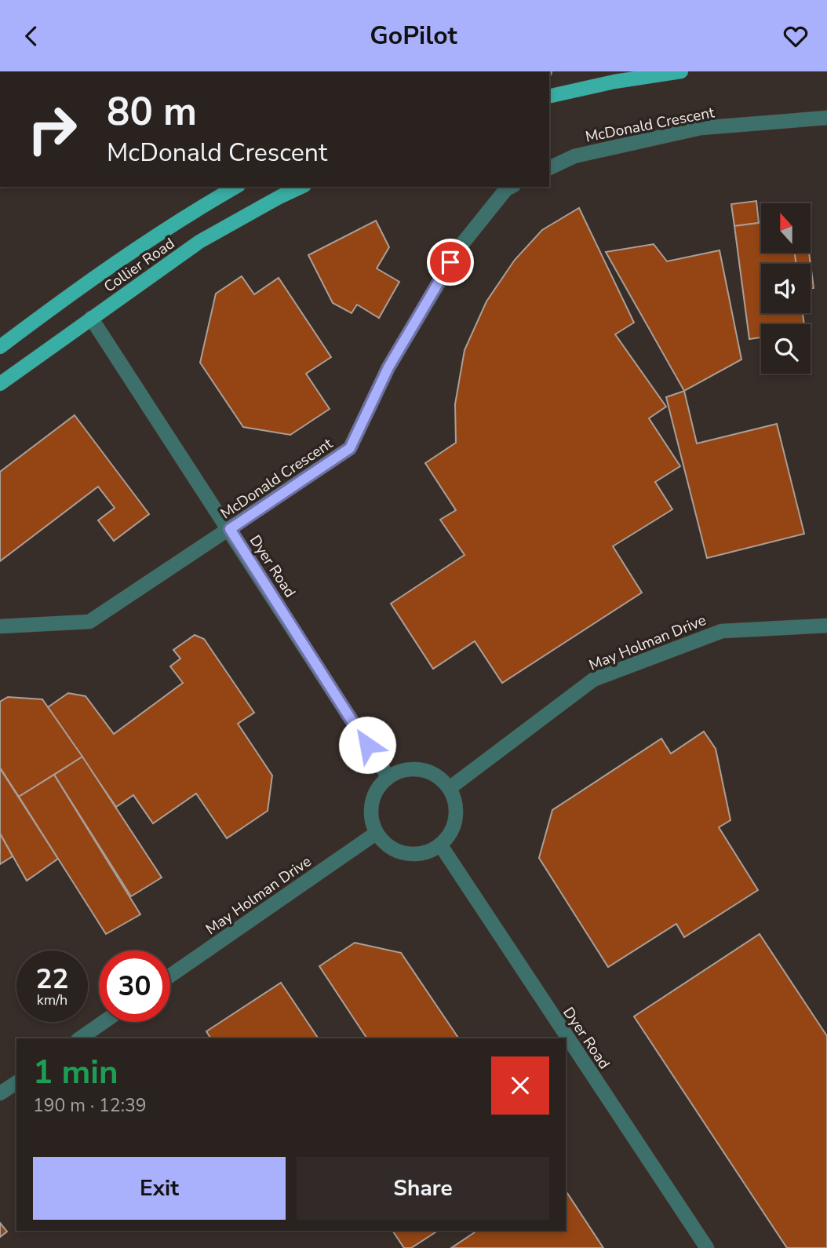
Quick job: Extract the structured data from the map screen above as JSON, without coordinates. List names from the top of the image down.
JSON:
{
  "streets": {
    "main road": ["Collier Road"],
    "street": ["McDonald Crescent", "Dyer Road", "May Holman Drive"]
  },
  "crossings": [
    ["McDonald Crescent", "Dyer Road"],
    ["Collier Road", "Dyer Road"],
    ["Dyer Road", "May Holman Drive"]
  ],
  "north": "top",
  "page": {
    "header": "GoPilot",
    "turn": ["80 m", "McDonald Crescent"],
    "speed": "22 km/h",
    "limit": "30",
    "heading": ["1 min", "190 m · 12:39"],
    "buttons": ["Exit", "Share"]
  }
}
